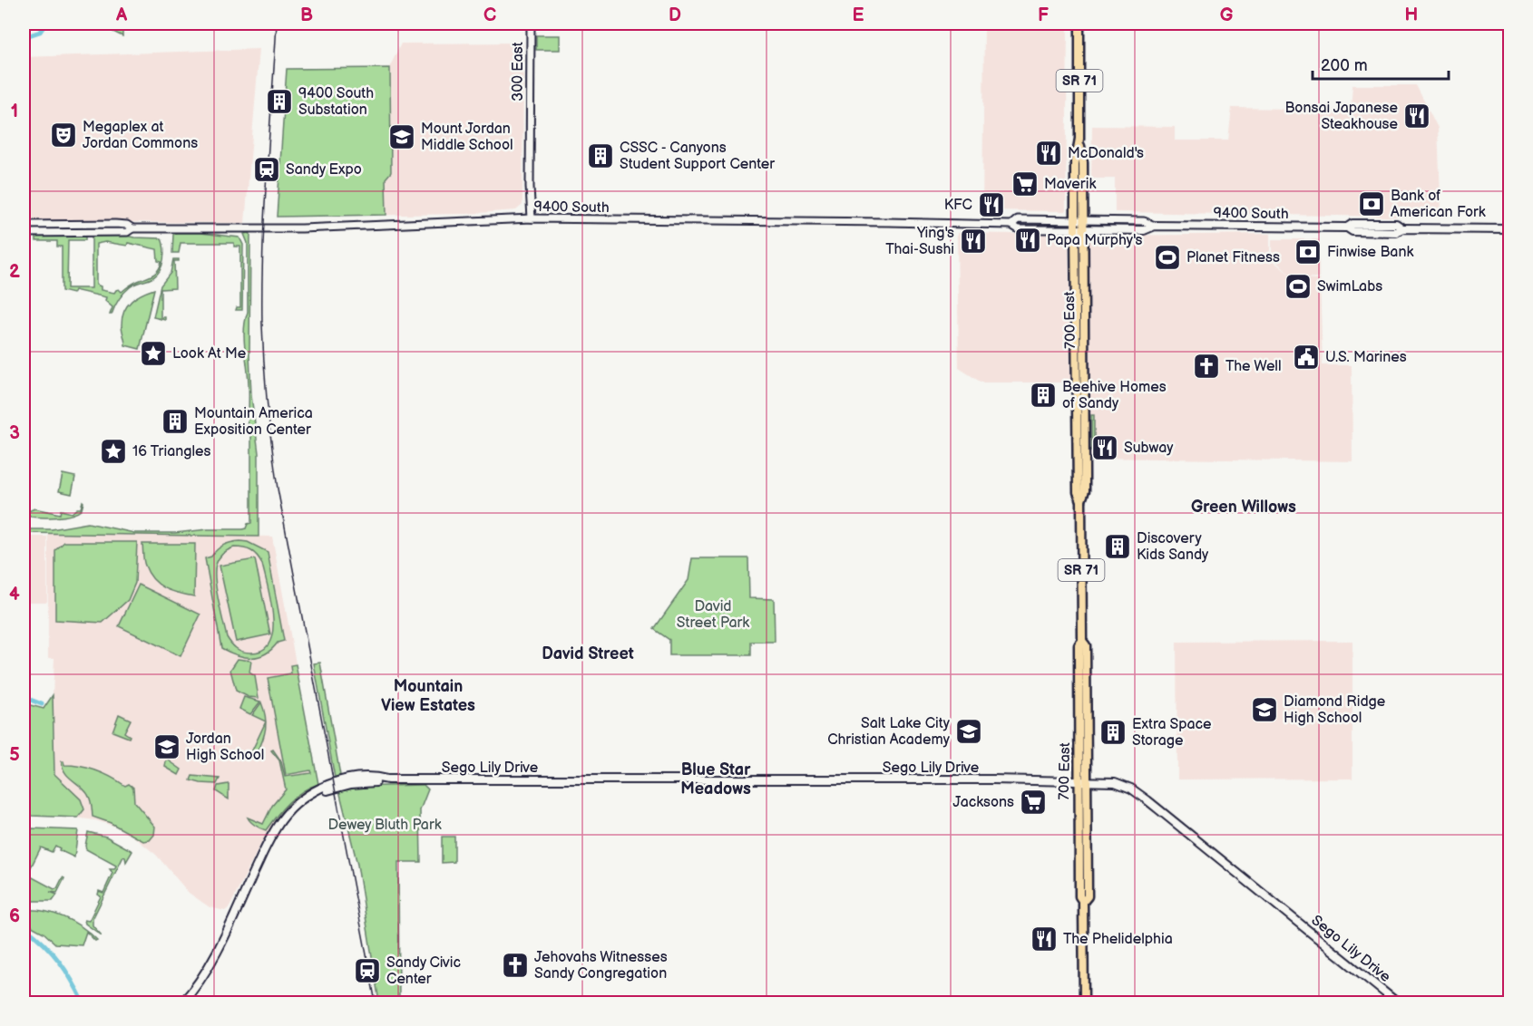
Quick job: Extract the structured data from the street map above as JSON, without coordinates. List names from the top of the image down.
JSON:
{
  "streets": {
    "main road": [
      "SR 71",
      "9400 South",
      "700 East",
      "Sego Lily Drive"
    ],
    "street": ["300 East"]
  },
  "crossings": [
    ["300 East", "9400 South"],
    ["9400 South", "700 East"],
    ["700 East", "Sego Lily Drive"]
  ],
  "districts": [
    "Green Willows",
    "David Street",
    "Mountain View Estates",
    "Blue Star Meadows"
  ],
  "parks": ["David Street Park", "Dewey Bluth Park"],
  "places": {
    "building": [
      "9400 South Substation",
      "CSSC - Canyons Student Support Center",
      "Beehive Homes of Sandy",
      "Mountain America Exposition Center",
      "Discovery Kids Sandy",
      "Extra Space Storage"
    ],
    "restaurant": [
      "Bonsai Japanese Steakhouse",
      "McDonald's",
      "KFC",
      "Papa Murphy's",
      "Ying's Thai-Sushi",
      "Subway",
      "The Phelidelphia"
    ],
    "theatre": ["Megaplex at Jordan Commons"],
    "school or university": [
      "Mount Jordan Middle School",
      "Diamond Ridge High School",
      "Salt Lake City Christian Academy",
      "Jordan High School"
    ],
    "station": ["Sandy Expo", "Sandy Civic Center"],
    "supermarket": ["Maverik", "Jacksons"],
    "bank": ["Bank of American Fork", "Finwise Bank"],
    "sports": ["Planet Fitness", "SwimLabs"],
    "place": ["Look At Me", "16 Triangles"],
    "public building": ["U.S. Marines"],
    "church": ["The Well", "Jehovahs Witnesses Sandy Congregation"]
  },
  "scale_bar": "200 m",
  "grid": {
    "columns": [
      "A",
      "B",
      "C",
      "D",
      "E",
      "F",
      "G",
      "H"
    ],
    "rows": [
      "1",
      "2",
      "3",
      "4",
      "5",
      "6"
    ]
  }
}
